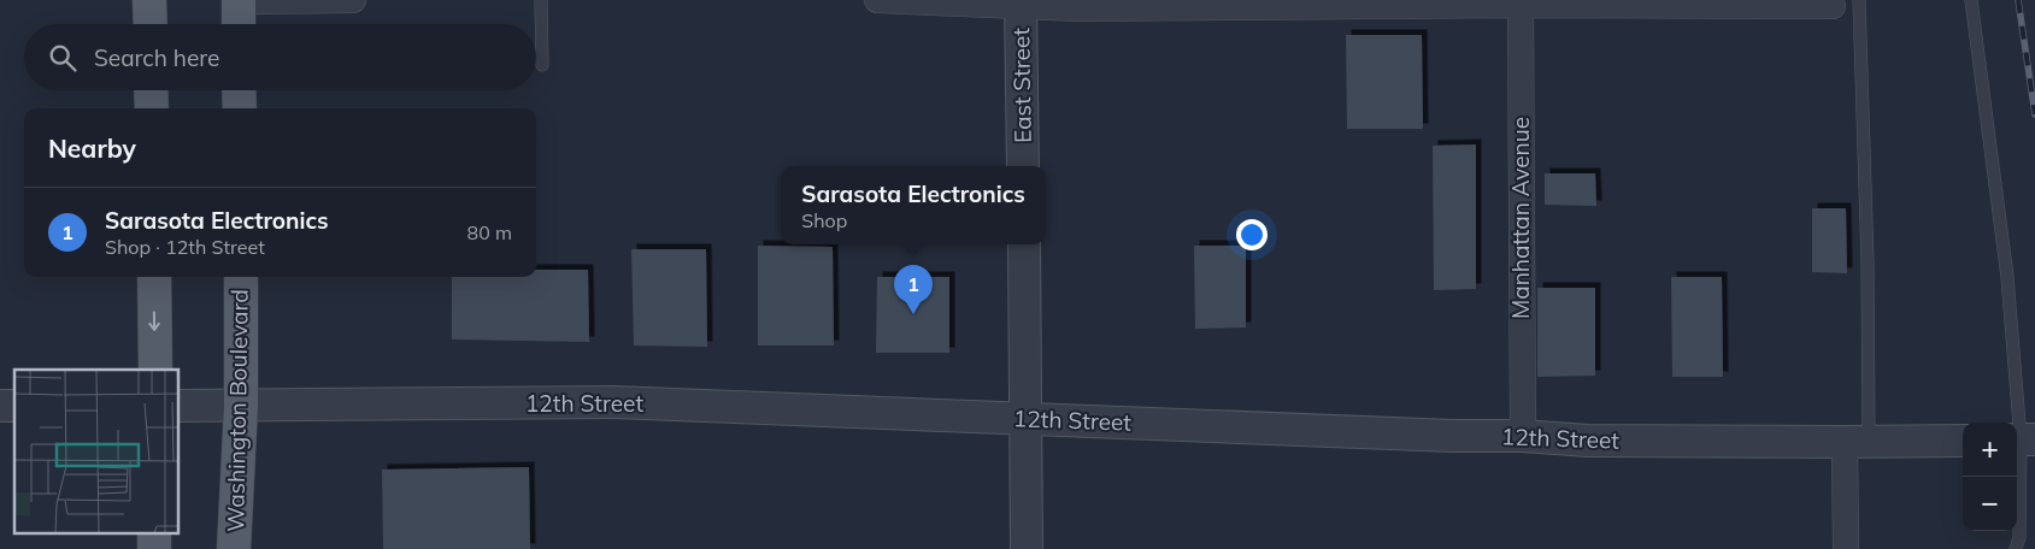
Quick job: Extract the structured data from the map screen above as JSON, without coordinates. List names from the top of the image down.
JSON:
{
  "streets": {
    "main road": ["Washington Boulevard"],
    "street": ["East Street", "Manhattan Avenue", "12th Street"]
  },
  "crossings": [
    ["Manhattan Avenue", "12th Street"],
    ["12th Street", "Washington Boulevard"]
  ],
  "page": {
    "search": "Search here",
    "heading": "Nearby",
    "popup": ["Sarasota Electronics", "Shop"],
    "list": [
      {
        "mark": "1",
        "name": "Sarasota Electronics",
        "note": "Shop · 12th Street",
        "value": "80 m"
      }
    ],
    "pins": "1",
    "map_buttons": ["+", "−"]
  }
}
